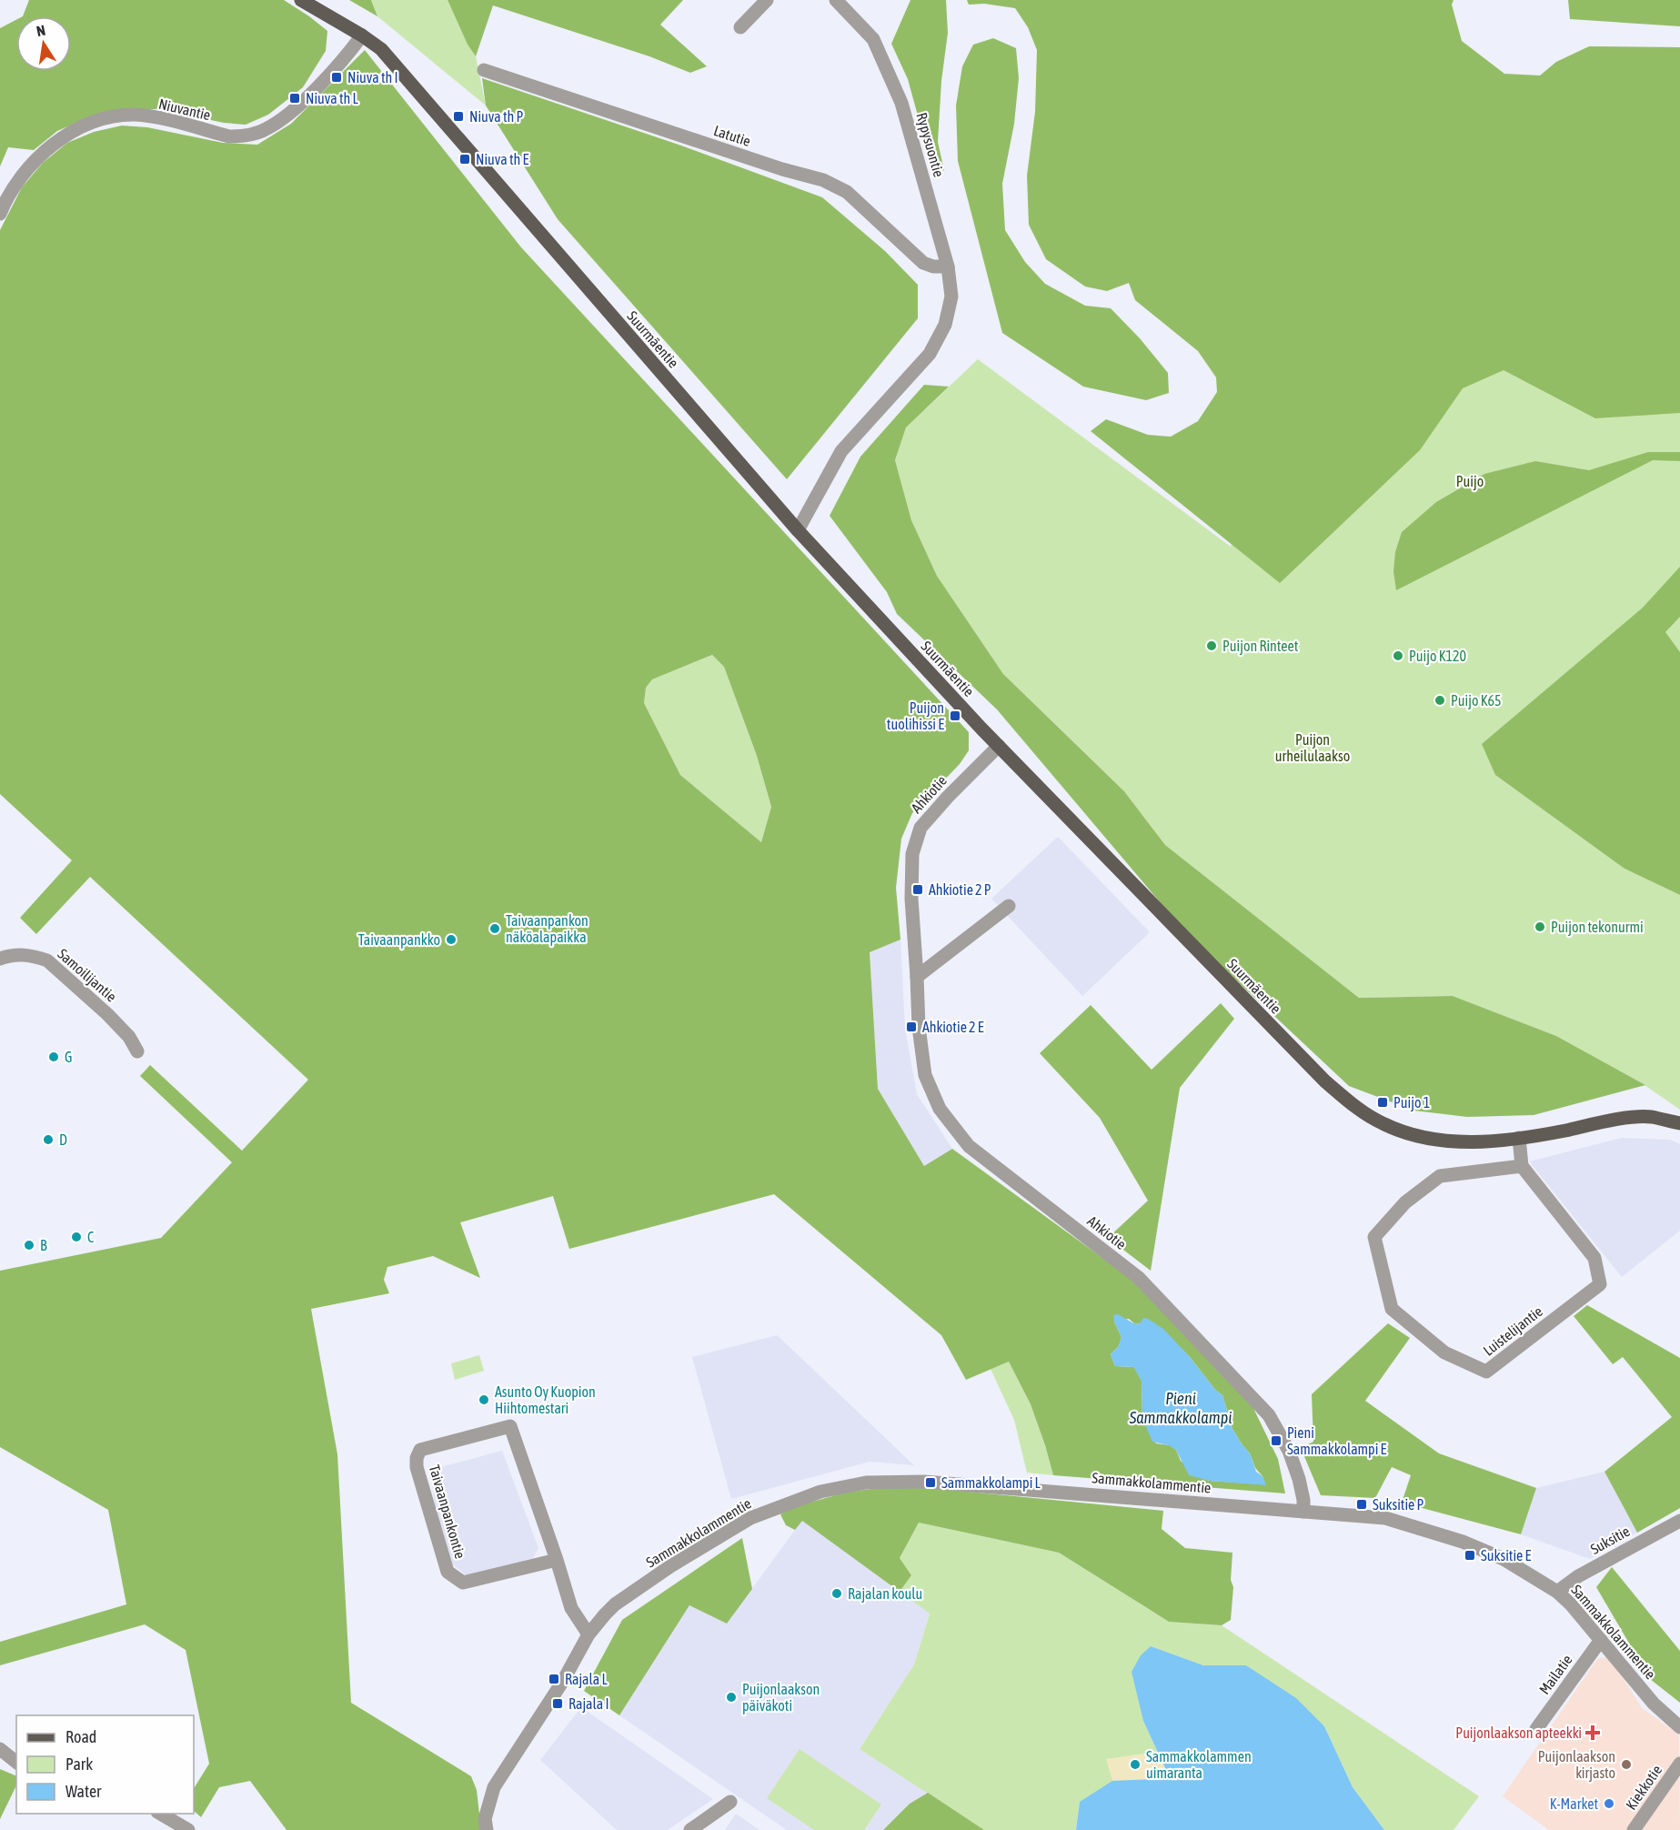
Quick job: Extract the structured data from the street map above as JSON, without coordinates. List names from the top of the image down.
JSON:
{
  "streets": {
    "main road": ["Suurmäentie"],
    "street": [
      "Niuvantie",
      "Latutie",
      "Rypysuontie",
      "Ahkiotie",
      "Samoilijantie",
      "Luistelijantie",
      "Sammakkolammentie",
      "Taivaanpankontie",
      "Suksitie",
      "Mailatie",
      "Kiekkotie"
    ]
  },
  "crossings": [
    ["Niuvantie", "Suurmäentie"],
    ["Latutie", "Rypysuontie"],
    ["Rypysuontie", "Suurmäentie"],
    ["Suurmäentie", "Ahkiotie"],
    ["Ahkiotie", "Sammakkolammentie"],
    ["Sammakkolammentie", "Taivaanpankontie"],
    ["Sammakkolammentie", "Suksitie"],
    ["Sammakkolammentie", "Mailatie"]
  ],
  "water": ["Pieni Sammakkolampi"],
  "parks": ["Puijo", "Puijon urheilulaakso"],
  "places": {
    "transit": [
      "Niuva th I",
      "Niuva th L",
      "Niuva th P",
      "Niuva th E",
      "Puijon tuolihissi E",
      "Ahkiotie 2 P",
      "Ahkiotie 2 E",
      "Puijo 1",
      "Pieni Sammakkolampi E",
      "Sammakkolampi L",
      "Suksitie P",
      "Suksitie E",
      "Rajala L",
      "Rajala I"
    ],
    "other": [
      "Puijon Rinteet",
      "Puijo K120",
      "Puijo K65",
      "Puijon tekonurmi",
      "Taivaanpankon näköalapaikka",
      "Taivaanpankko",
      "G",
      "D",
      "C",
      "B",
      "Asunto Oy Kuopion Hiihtomestari",
      "Rajalan koulu",
      "Puijonlaakson päiväkoti",
      "Sammakkolammen uimaranta",
      "Puijonlaakson kirjasto",
      "K-Market"
    ],
    "health": ["Puijonlaakson apteekki"]
  },
  "legend": ["Road", "Park", "Water"],
  "north": "top"
}
